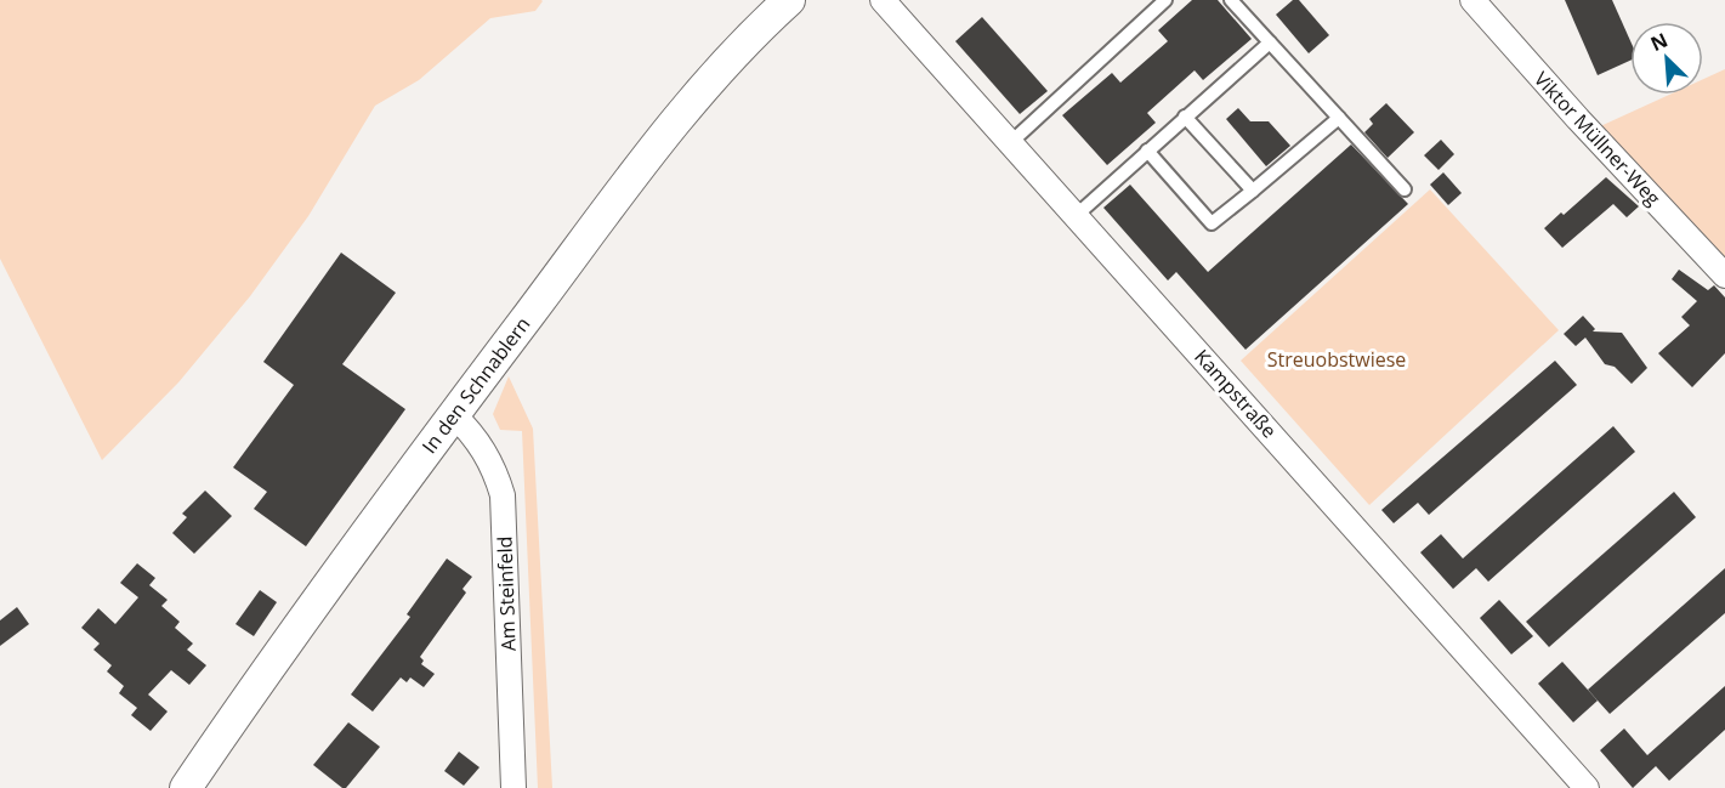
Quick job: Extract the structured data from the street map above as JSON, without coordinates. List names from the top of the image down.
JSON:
{
  "streets": {
    "street": [
      "Viktor Müllner-Weg",
      "In den Schnablern",
      "Kampstraße",
      "Am Steinfeld"
    ]
  },
  "crossings": [
    ["In den Schnablern", "Am Steinfeld"]
  ],
  "parks": ["Streuobstwiese"],
  "north": "top left"
}
